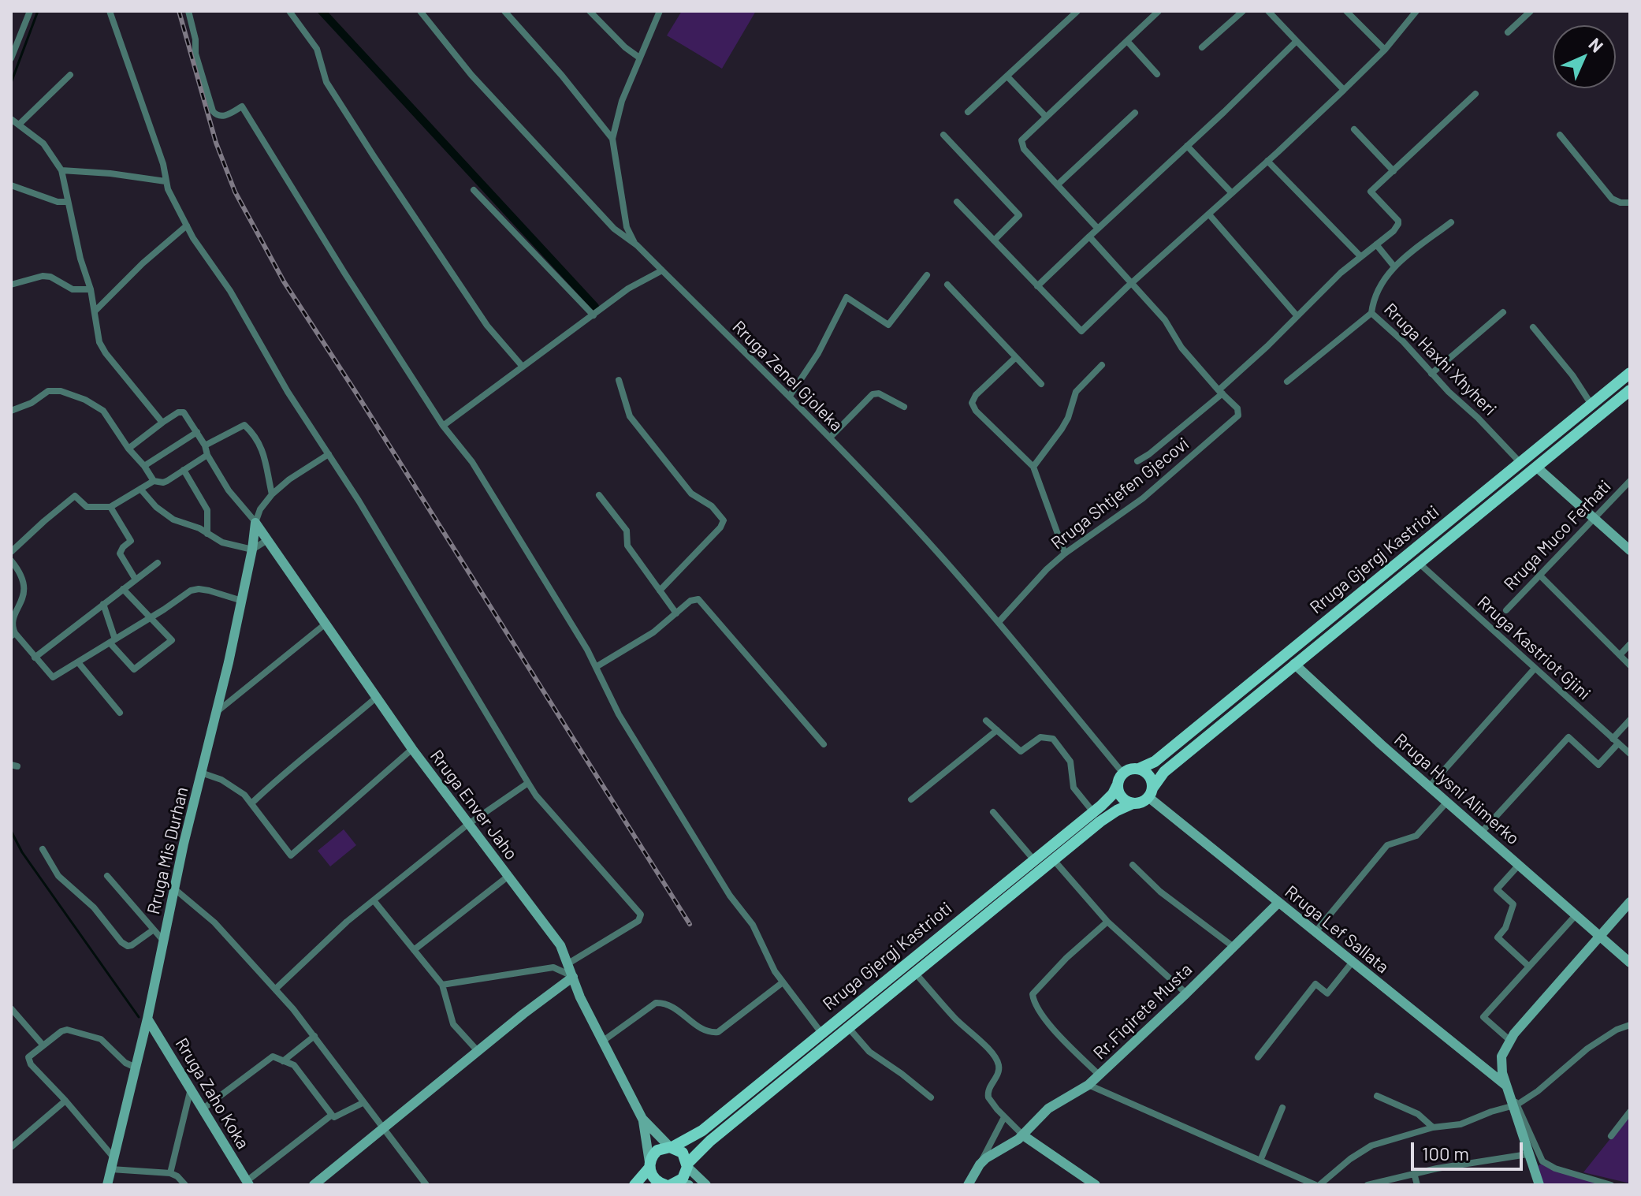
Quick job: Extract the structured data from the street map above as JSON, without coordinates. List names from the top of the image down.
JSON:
{
  "streets": {
    "main road": ["Rruga Gjergj Kastrioti"],
    "street": [
      "Rruga Haxhi Xhyheri",
      "Rruga Zenel Gjoleka",
      "Rruga Shtjefen Gjecovi",
      "Rruga Muco Ferhati",
      "Rruga Kastriot Gjini",
      "Rruga Hysni Alimerko",
      "Rruga Enver Jaho",
      "Rruga Mis Durhan",
      "Rruga Lef Sallata",
      "Rr.Fiqirete Musta",
      "Rruga Zaho Koka"
    ]
  },
  "crossings": [
    ["Rruga Haxhi Xhyheri", "Rruga Gjergj Kastrioti"],
    ["Rruga Zenel Gjoleka", "Rruga Shtjefen Gjecovi"],
    ["Rruga Zenel Gjoleka", "Rruga Gjergj Kastrioti"],
    ["Rruga Zenel Gjoleka", "Rruga Lef Sallata"],
    ["Rruga Gjergj Kastrioti", "Rruga Kastriot Gjini"],
    ["Rruga Gjergj Kastrioti", "Rruga Hysni Alimerko"],
    ["Rruga Gjergj Kastrioti", "Rruga Lef Sallata"],
    ["Rruga Enver Jaho", "Rruga Mis Durhan"],
    ["Rruga Mis Durhan", "Rruga Zaho Koka"],
    ["Rruga Lef Sallata", "Rr.Fiqirete Musta"]
  ],
  "scale_bar": "100 m",
  "north": "top right"
}
